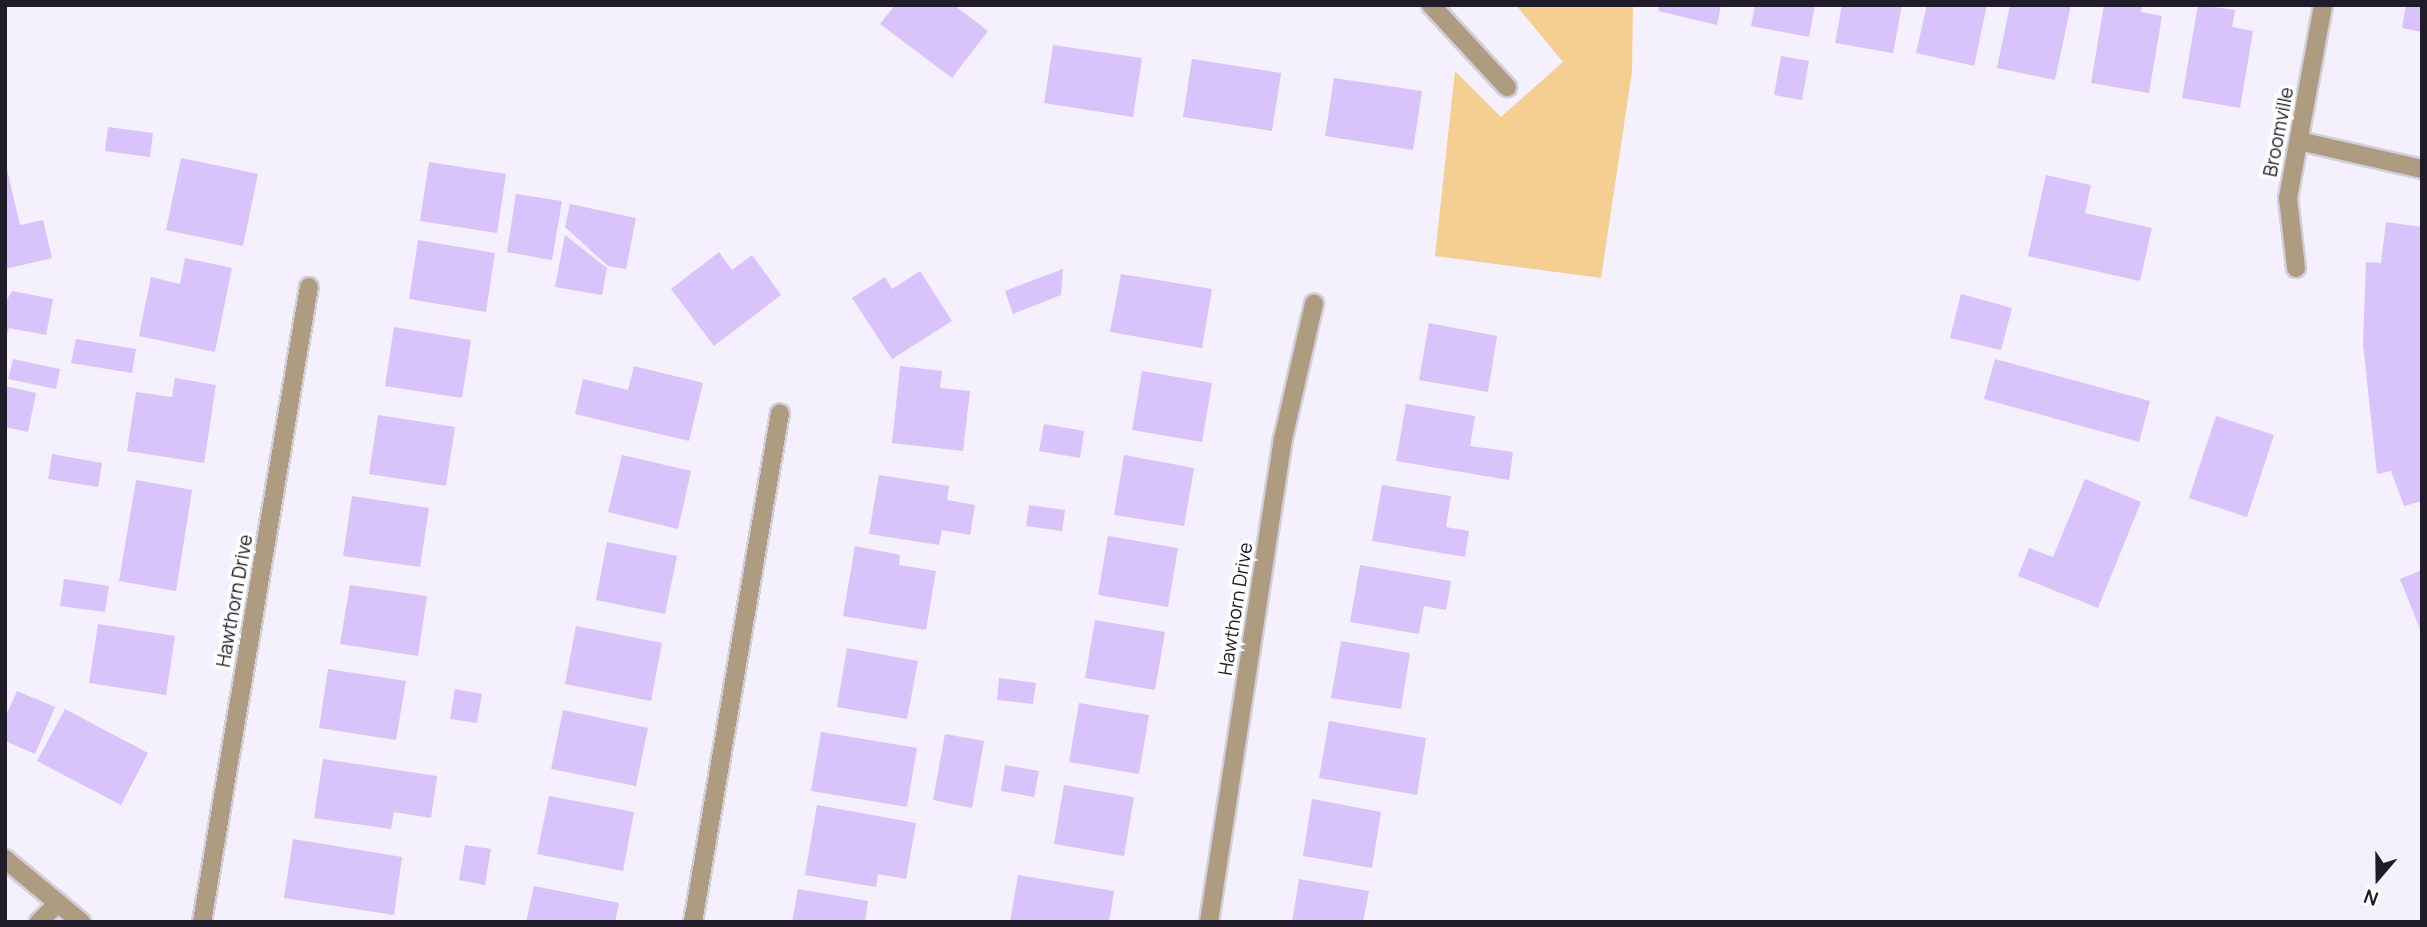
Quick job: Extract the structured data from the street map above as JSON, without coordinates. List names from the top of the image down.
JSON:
{
  "streets": {
    "street": ["Broomville", "Hawthorn Drive"]
  },
  "north": "bottom"
}
